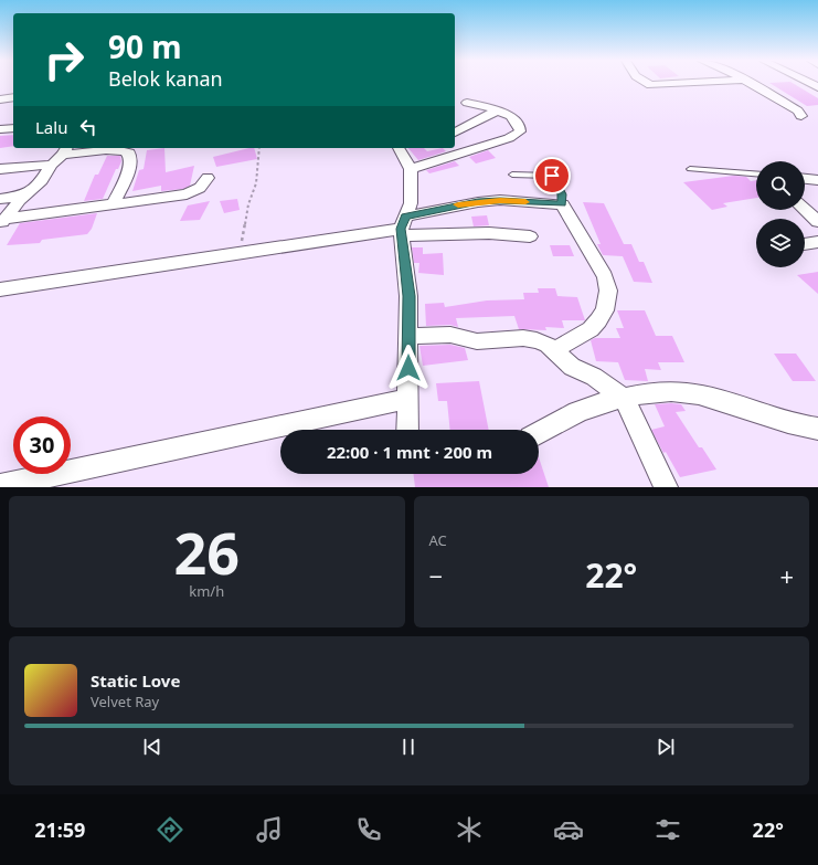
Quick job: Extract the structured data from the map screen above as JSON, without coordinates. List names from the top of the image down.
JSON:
{
  "page": {
    "turn": ["90 m", "Belok kanan"],
    "then": "Lalu",
    "limit": "30",
    "trip": "22:00 · 1 mnt · 200 m",
    "tile": [
      ["26", "km/h"],
      "AC"
    ],
    "heat": ["−", "22°", "+"],
    "song": ["Static Love", "Velvet Ray"],
    "tabs": ["21:59", "22°"]
  }
}
